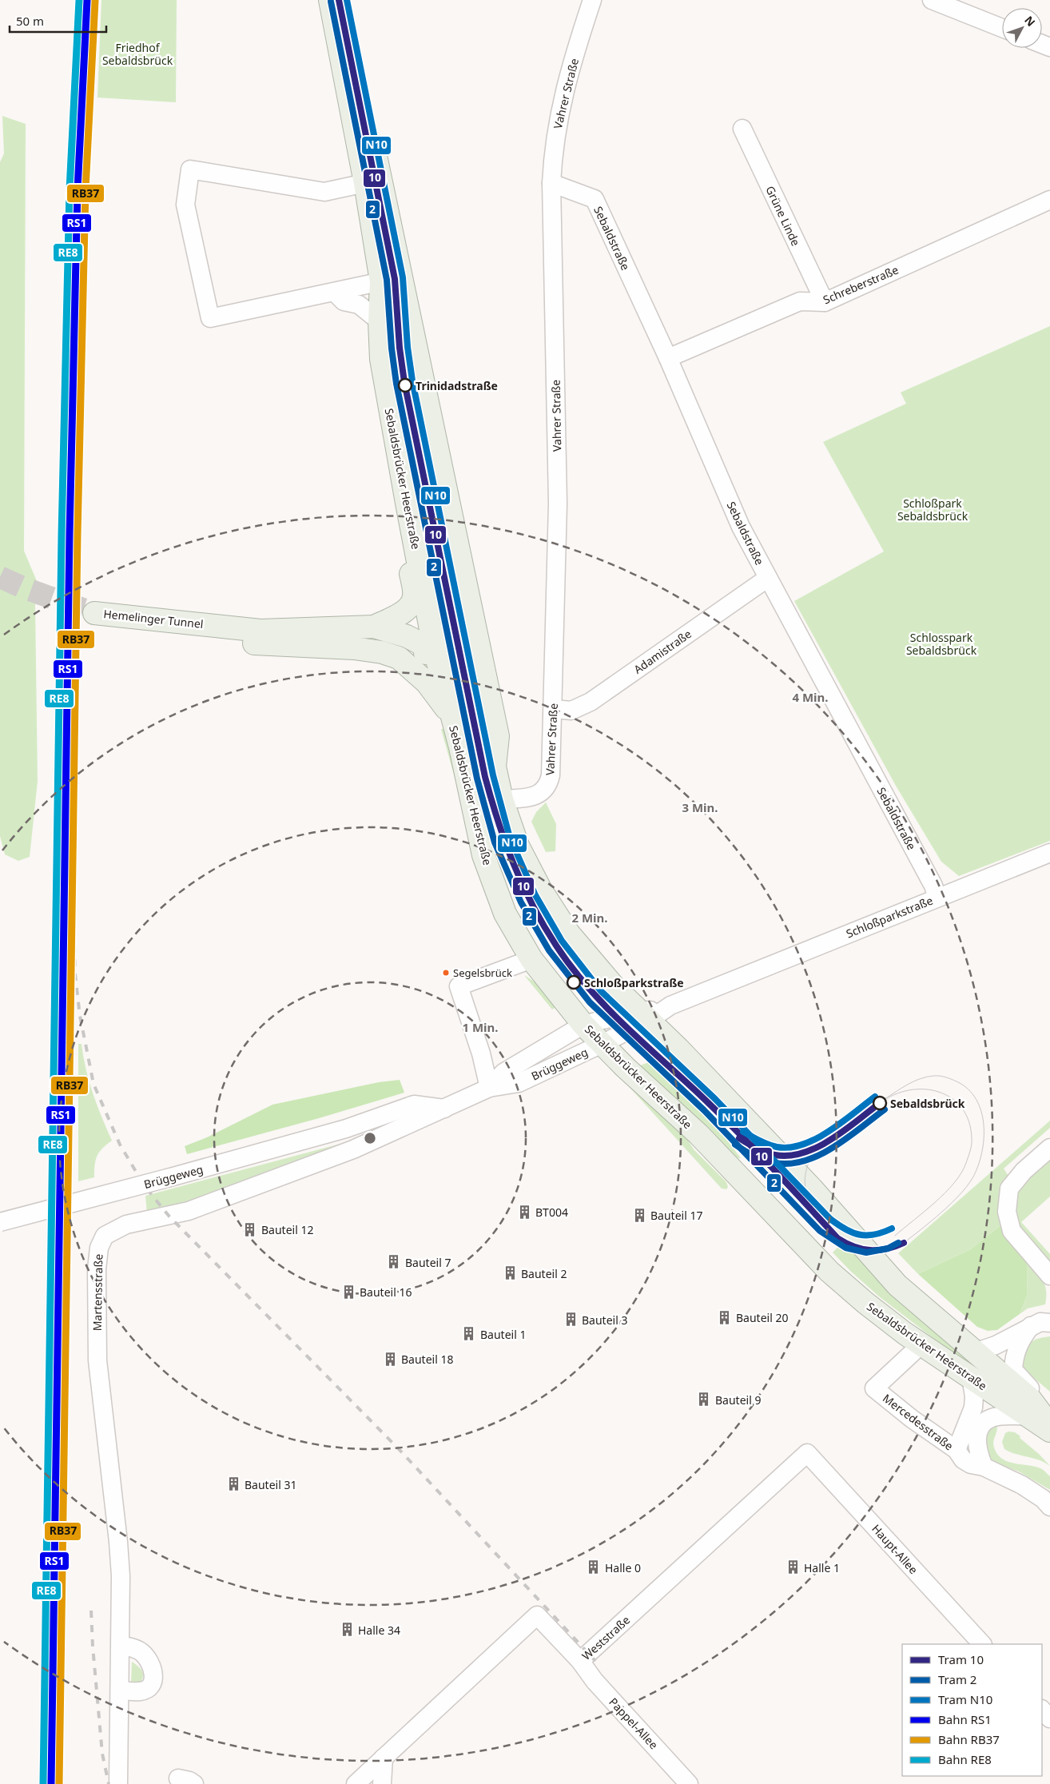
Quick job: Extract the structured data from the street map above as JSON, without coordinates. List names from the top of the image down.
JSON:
{
  "streets": {
    "main road": ["Sebaldsbrücker Heerstraße", "Hemelinger Tunnel"],
    "street": [
      "Vahrer Straße",
      "Grüne Linde",
      "Sebaldstraße",
      "Schreberstraße",
      "Adamistraße",
      "Schloßparkstraße",
      "Brüggeweg",
      "Martensstraße",
      "Mercedesstraße",
      "Haupt-Allee",
      "Weststraße",
      "Pappel-Allee"
    ]
  },
  "crossings": [
    ["Vahrer Straße", "Sebaldstraße"],
    ["Vahrer Straße", "Sebaldsbrücker Heerstraße"],
    ["Vahrer Straße", "Adamistraße"],
    ["Grüne Linde", "Schreberstraße"],
    ["Sebaldstraße", "Schreberstraße"],
    ["Sebaldstraße", "Adamistraße"],
    ["Sebaldstraße", "Schloßparkstraße"],
    ["Sebaldsbrücker Heerstraße", "Hemelinger Tunnel"],
    ["Sebaldsbrücker Heerstraße", "Schloßparkstraße"],
    ["Sebaldsbrücker Heerstraße", "Brüggeweg"],
    ["Sebaldsbrücker Heerstraße", "Mercedesstraße"],
    ["Schloßparkstraße", "Brüggeweg"],
    ["Brüggeweg", "Martensstraße"],
    ["Haupt-Allee", "Weststraße"],
    ["Weststraße", "Pappel-Allee"]
  ],
  "parks": ["Friedhof Sebaldsbrück", "Schloßpark Sebaldsbrück", "Schlosspark Sebaldsbrück"],
  "places": {
    "other": [
      "Trinidadstraße",
      "Segelsbrück",
      "Schloßparkstraße",
      "Sebaldsbrück"
    ],
    "building": [
      "BT004",
      "Bauteil 17",
      "Bauteil 12",
      "Bauteil 7",
      "Bauteil 2",
      "Bauteil 16",
      "Bauteil 20",
      "Bauteil 3",
      "Bauteil 1",
      "Bauteil 18",
      "Bauteil 9",
      "Bauteil 31",
      "Halle 0",
      "Halle 1",
      "Halle 34"
    ]
  },
  "lines": [
    "tram line 10",
    "tram line N10",
    "rail line RS1",
    "rail line RE8",
    "rail line RB37",
    "tram line 2"
  ],
  "legend": [
    "Tram 10",
    "Tram 2",
    "Tram N10",
    "Bahn RS1",
    "Bahn RB37",
    "Bahn RE8"
  ],
  "scale_bar": "50 m",
  "north": "top right",
  "rings": [
    "4 Min.",
    "3 Min.",
    "2 Min.",
    "1 Min."
  ]
}
